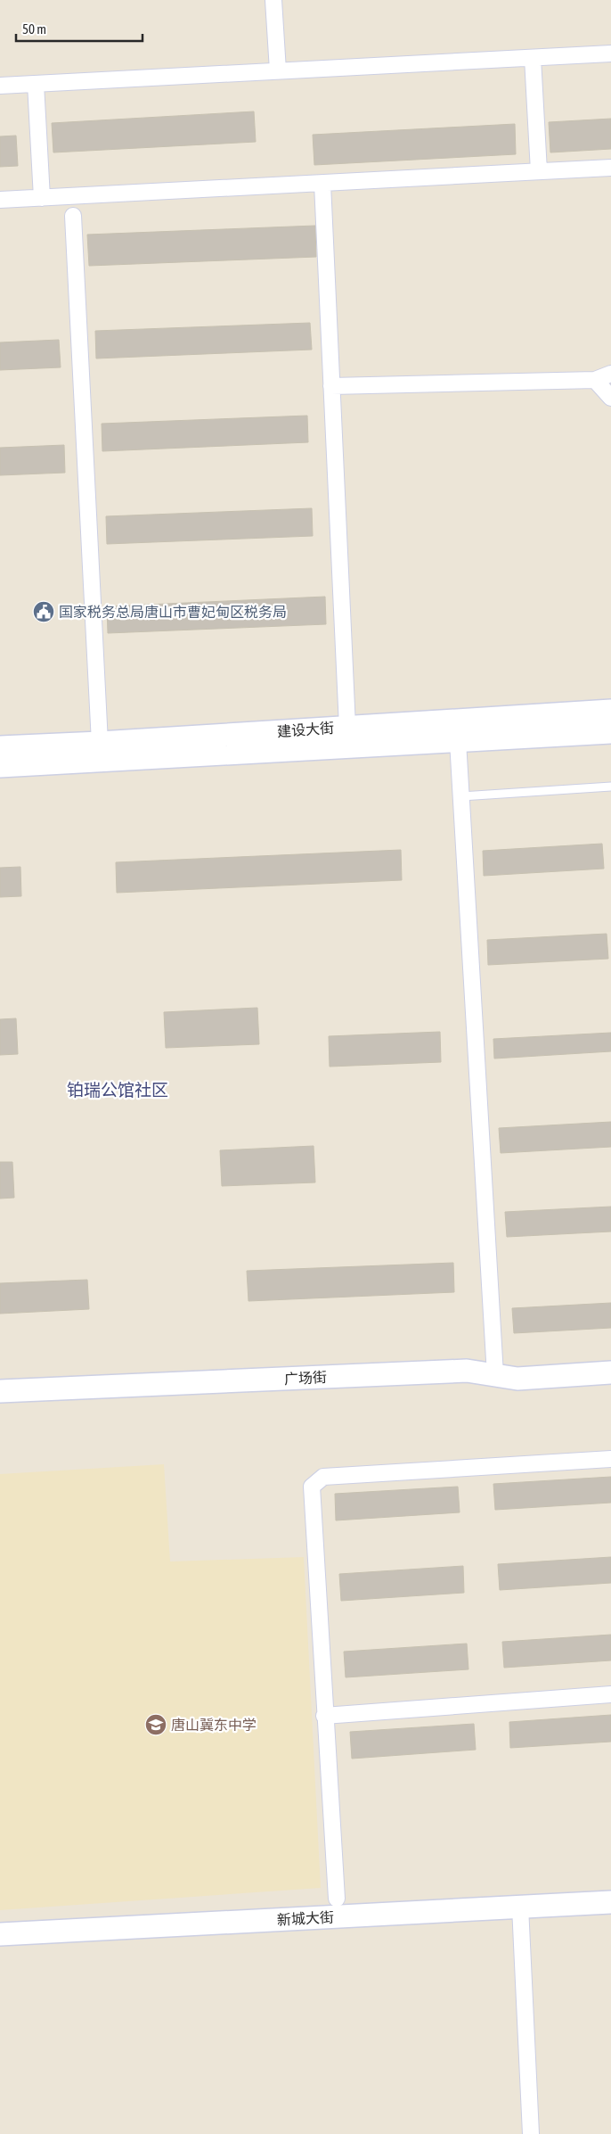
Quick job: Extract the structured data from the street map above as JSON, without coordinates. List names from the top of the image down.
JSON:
{
  "streets": {
    "main road": ["建设大街", "广场街", "新城大街"]
  },
  "districts": ["铂瑞公馆社区"],
  "places": {
    "public building": ["国家税务总局唐山市曹妃甸区税务局"],
    "school or university": ["唐山冀东中学"]
  },
  "scale_bar": "50 m"
}
